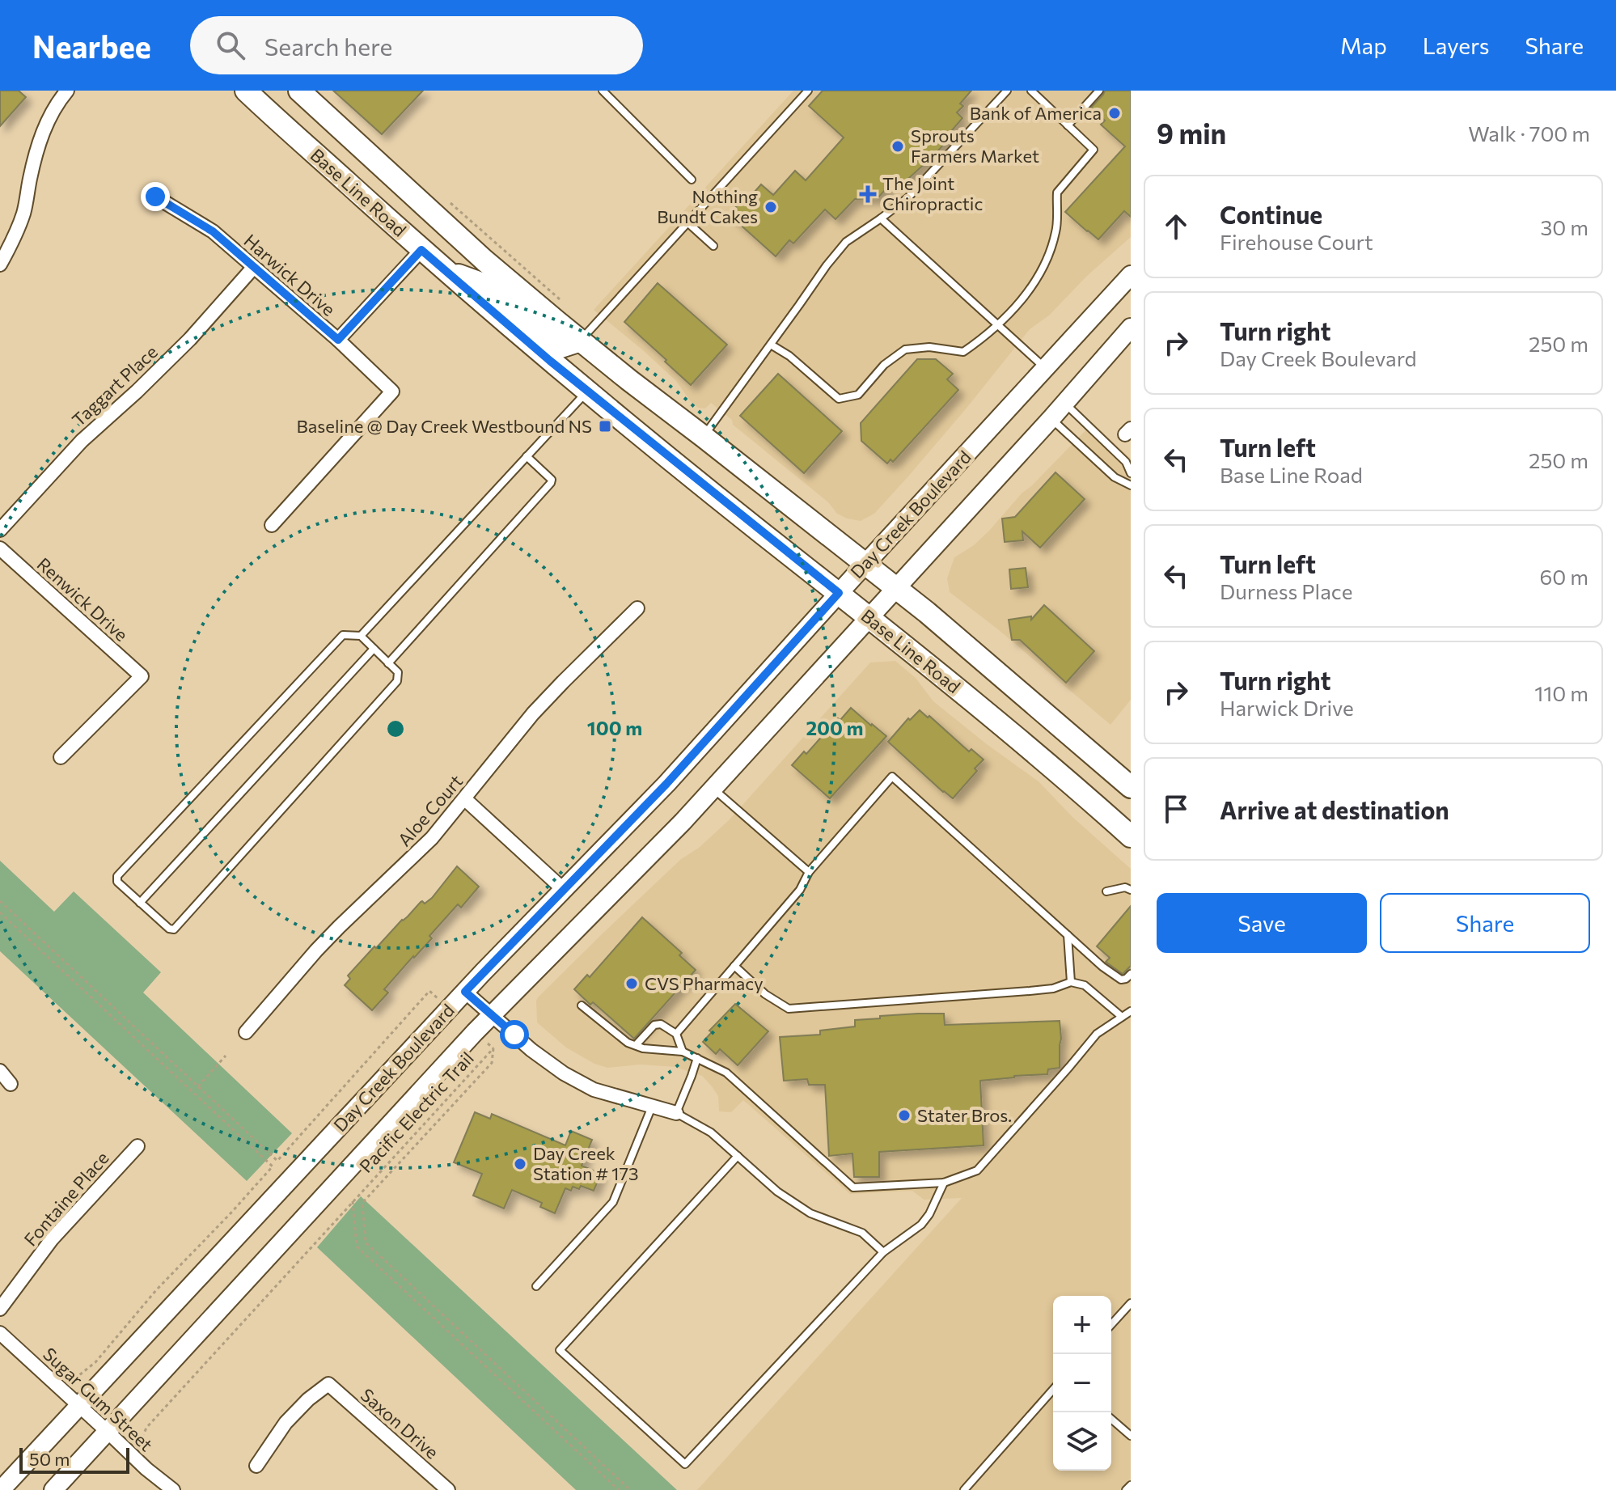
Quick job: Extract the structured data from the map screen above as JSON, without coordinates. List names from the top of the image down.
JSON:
{
  "streets": {
    "main road": ["Base Line Road", "Day Creek Boulevard"],
    "street": [
      "Harwick Drive",
      "Taggart Place",
      "Renwick Drive",
      "Aloe Court",
      "Fontaine Place",
      "Sugar Gum Street",
      "Saxon Drive"
    ],
    "path": ["Pacific Electric Trail"]
  },
  "crossings": [
    ["Base Line Road", "Day Creek Boulevard"],
    ["Harwick Drive", "Taggart Place"],
    ["Day Creek Boulevard", "Sugar Gum Street"]
  ],
  "places": {
    "other": [
      "Bank of America",
      "Sprouts Farmers Market",
      "Nothing Bundt Cakes",
      "CVS Pharmacy",
      "Stater Bros.",
      "Day Creek Station # 173"
    ],
    "health": ["The Joint Chiropractic"],
    "transit": ["Baseline @ Day Creek Westbound NS"]
  },
  "scale_bar": "50 m",
  "page": {
    "header": "Nearbee",
    "search": "Search here",
    "nav": ["Map", "Layers", "Share"],
    "heading": ["9 min", "Walk · 700 m"],
    "list": [
      ["Continue", "Firehouse Court", "30 m"],
      ["Turn right", "Day Creek Boulevard", "250 m"],
      ["Turn left", "Base Line Road", "250 m"],
      ["Turn left", "Durness Place", "60 m"],
      ["Turn right", "Harwick Drive", "110 m"],
      "Arrive at destination"
    ],
    "buttons": ["Save", "Share"],
    "map_buttons": ["+", "−"],
    "scale": "50 m"
  },
  "rings": ["100 m", "200 m"]
}
